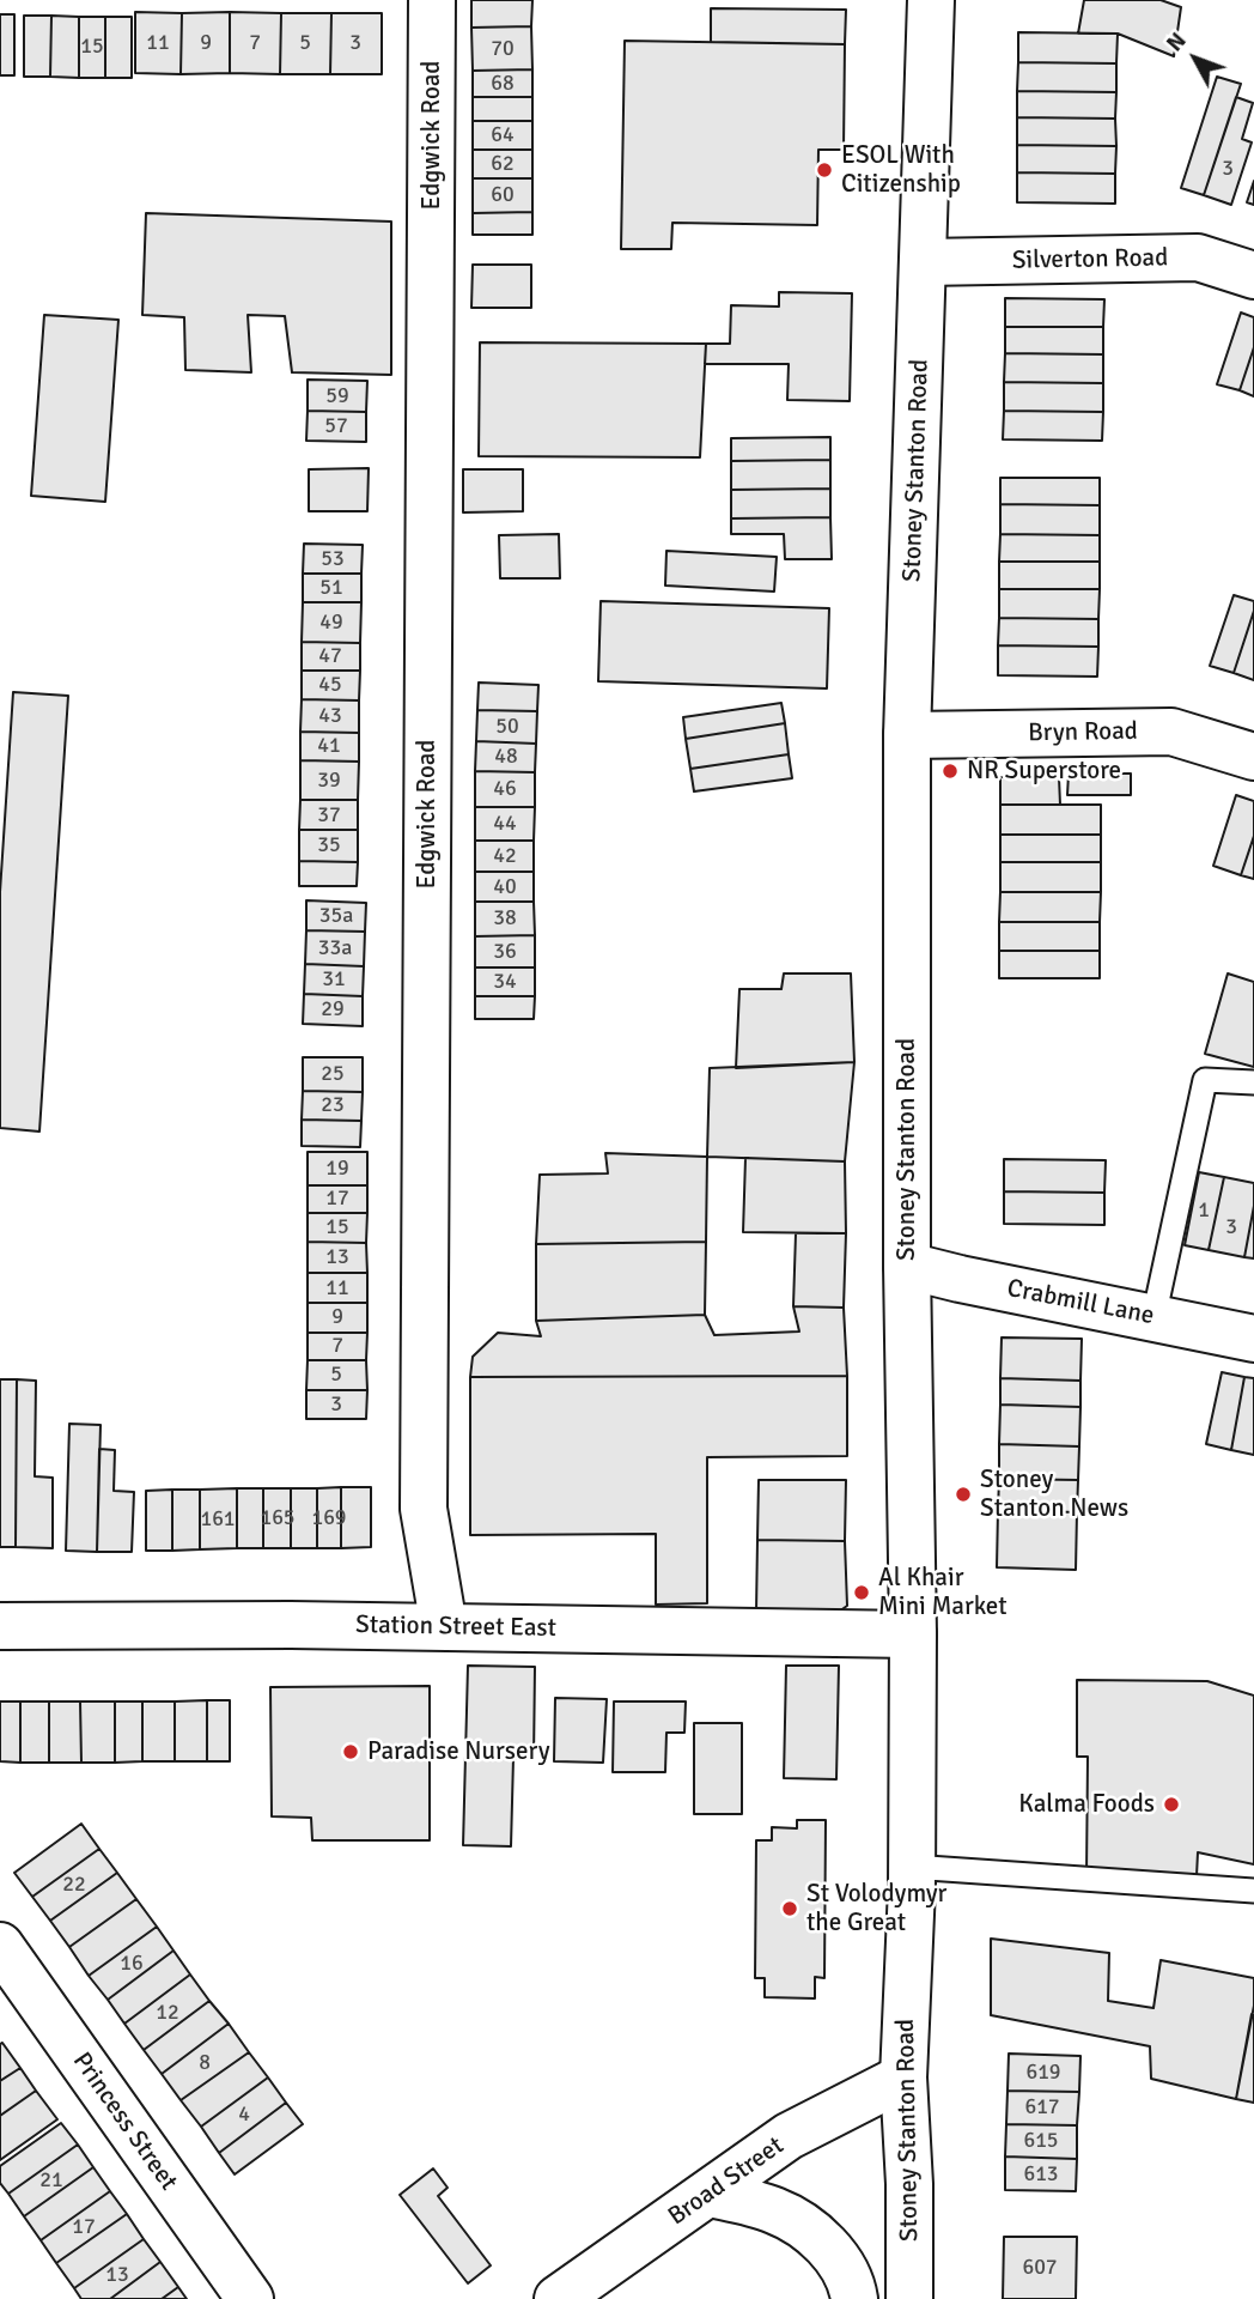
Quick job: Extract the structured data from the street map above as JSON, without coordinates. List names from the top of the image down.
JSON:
{
  "streets": {
    "street": [
      "Edgwick Road",
      "Silverton Road",
      "Stoney Stanton Road",
      "Bryn Road",
      "Crabmill Lane",
      "Station Street East",
      "Princess Street",
      "Broad Street"
    ]
  },
  "crossings": [
    ["Edgwick Road", "Station Street East"],
    ["Silverton Road", "Stoney Stanton Road"],
    ["Stoney Stanton Road", "Bryn Road"],
    ["Stoney Stanton Road", "Crabmill Lane"],
    ["Stoney Stanton Road", "Station Street East"],
    ["Stoney Stanton Road", "Broad Street"]
  ],
  "places": [
    "ESOL With Citizenship",
    "NR Superstore",
    "Stoney Stanton News",
    "Al Khair Mini Market",
    "Paradise Nursery",
    "Kalma Foods",
    "St Volodymyr the Great"
  ],
  "house_numbers": [
    "11",
    "9",
    "7",
    "5",
    "3",
    "15",
    "70",
    "68",
    "64",
    "62",
    "3",
    "60",
    "59",
    "57",
    "53",
    "51",
    "49",
    "47",
    "45",
    "43",
    "50",
    "41",
    "48",
    "39",
    "46",
    "37",
    "44",
    "35",
    "42",
    "40",
    "35a",
    "38",
    "33a",
    "36",
    "31",
    "34",
    "29",
    "25",
    "23",
    "19",
    "17",
    "1",
    "15",
    "3",
    "13",
    "11",
    "9",
    "7",
    "5",
    "3",
    "165",
    "169",
    "161",
    "22",
    "16",
    "12",
    "8",
    "619",
    "617",
    "4",
    "615",
    "613",
    "21",
    "17",
    "607",
    "13"
  ],
  "north": "top left"
}
